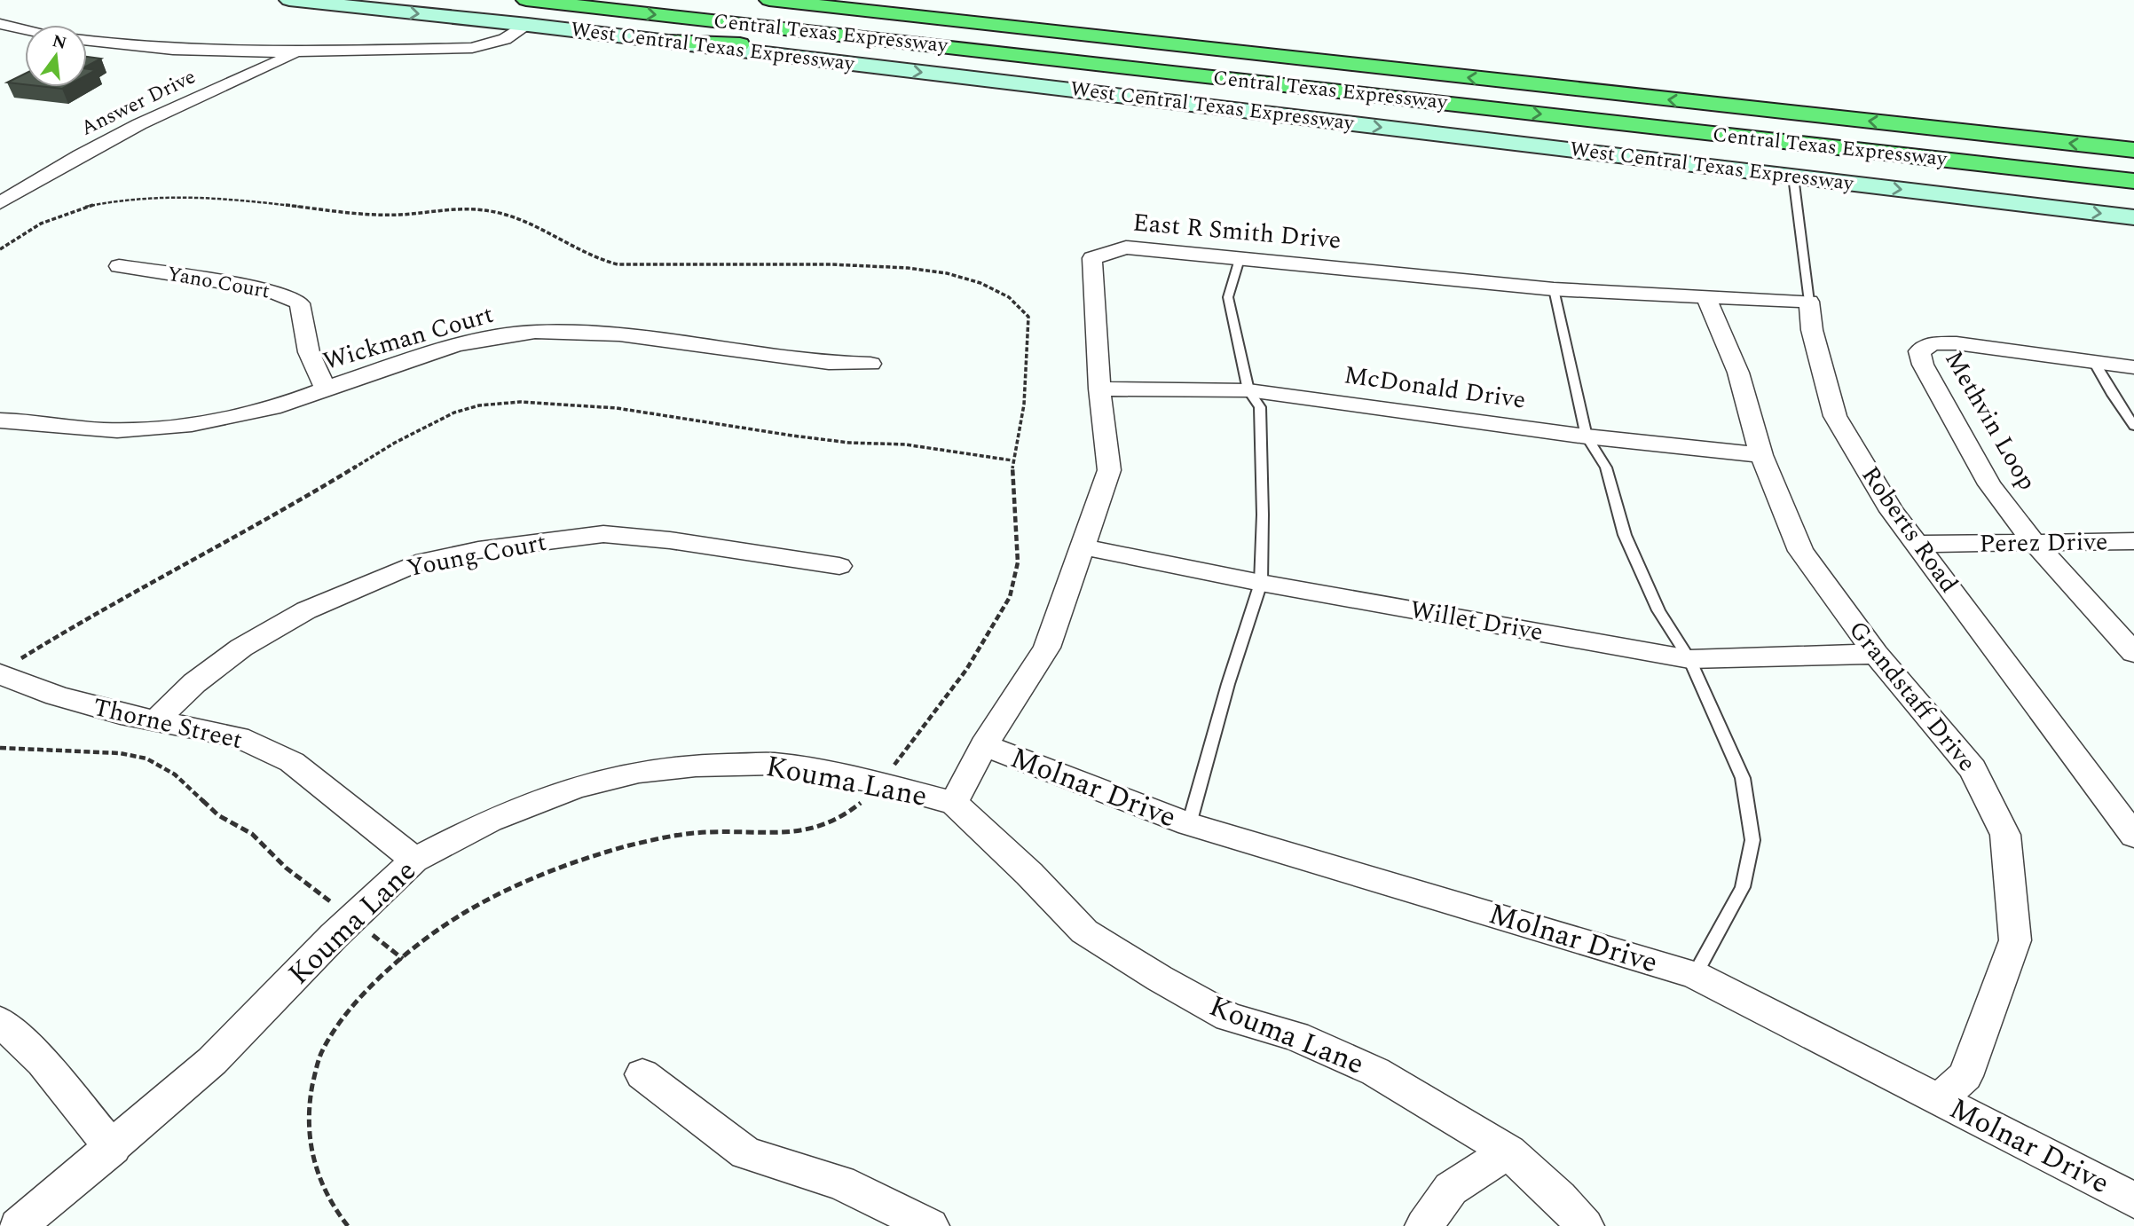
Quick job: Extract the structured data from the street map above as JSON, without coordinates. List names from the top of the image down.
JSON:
{
  "streets": {
    "highway": ["Central Texas Expressway"],
    "main road": ["West Central Texas Expressway"],
    "street": [
      "Answer Drive",
      "East R Smith Drive",
      "Yano Court",
      "Wickman Court",
      "McDonald Drive",
      "Methvin Loop",
      "Roberts Road",
      "Perez Drive",
      "Young Court",
      "Willet Drive",
      "Grandstaff Drive",
      "Thorne Street",
      "Kouma Lane",
      "Molnar Drive"
    ]
  },
  "crossings": [
    ["West Central Texas Expressway", "Roberts Road"],
    ["East R Smith Drive", "McDonald Drive"],
    ["East R Smith Drive", "Roberts Road"],
    ["East R Smith Drive", "Willet Drive"],
    ["East R Smith Drive", "Grandstaff Drive"],
    ["East R Smith Drive", "Kouma Lane"],
    ["East R Smith Drive", "Molnar Drive"],
    ["Yano Court", "Wickman Court"],
    ["McDonald Drive", "Grandstaff Drive"],
    ["Methvin Loop", "Perez Drive"],
    ["Roberts Road", "Perez Drive"],
    ["Young Court", "Thorne Street"],
    ["Willet Drive", "Grandstaff Drive"],
    ["Grandstaff Drive", "Molnar Drive"],
    ["Thorne Street", "Kouma Lane"]
  ],
  "one_way": ["West Central Texas Expressway"],
  "north": "top"
}
